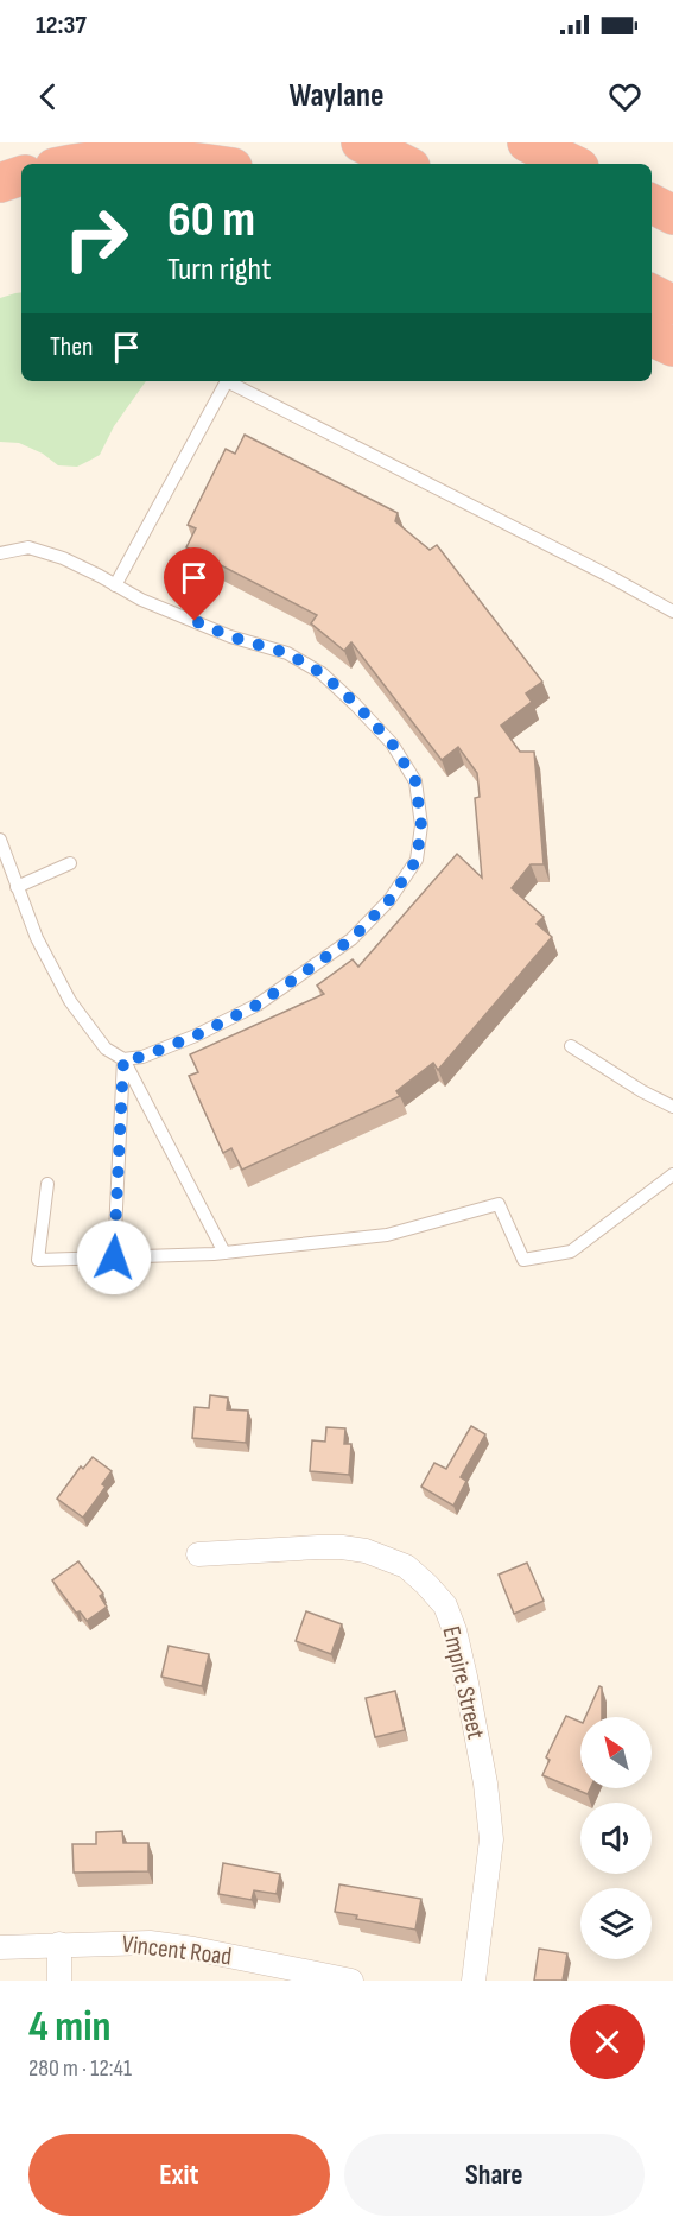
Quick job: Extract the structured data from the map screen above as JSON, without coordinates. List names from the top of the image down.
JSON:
{
  "streets": {
    "street": ["Empire Street", "Vincent Road"]
  },
  "north": "top left",
  "page": {
    "status": "12:37",
    "header": "Waylane",
    "turn": ["60 m", "Turn right"],
    "then": "Then",
    "heading": ["4 min", "280 m · 12:41"],
    "buttons": ["Exit", "Share"]
  }
}
